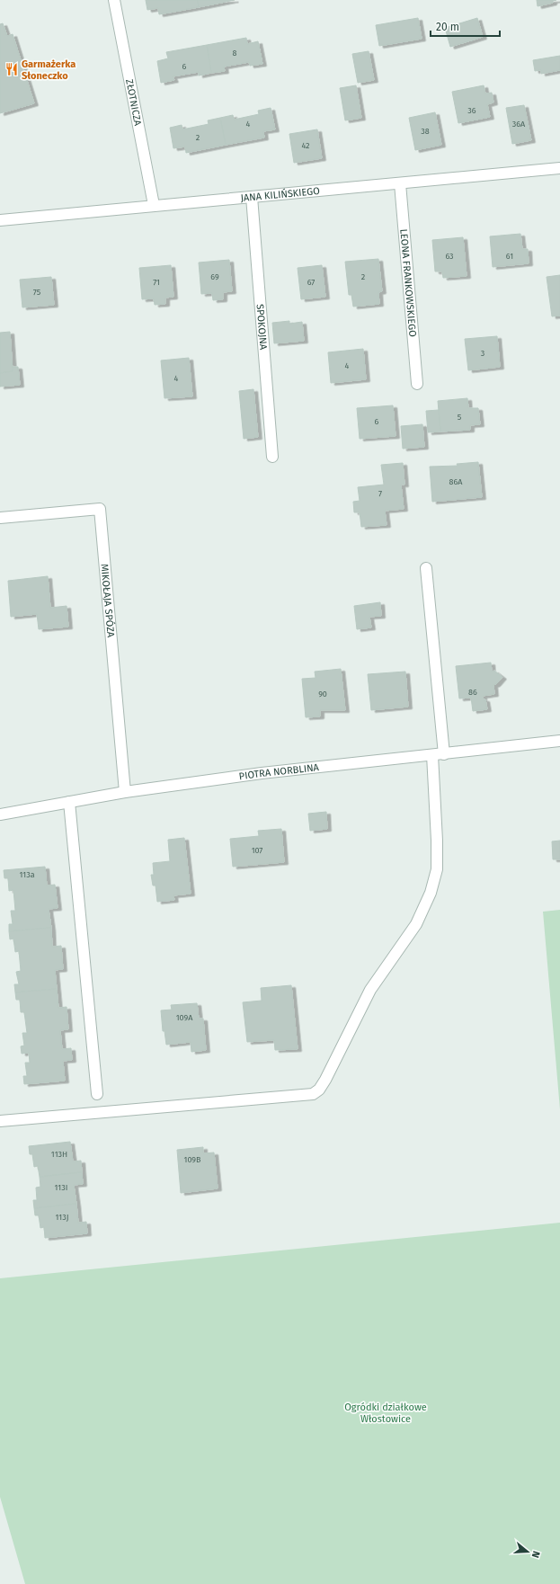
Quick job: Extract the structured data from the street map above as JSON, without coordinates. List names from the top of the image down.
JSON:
{
  "streets": {
    "street": [
      "ZŁOTNICZA",
      "JANA KILIŃSKIEGO",
      "LEONA FRANKOWSKIEGO",
      "SPOKOJNA",
      "MIKOŁAJA SPÓZA",
      "PIOTRA NORBLINA"
    ]
  },
  "crossings": [
    ["ZŁOTNICZA", "JANA KILIŃSKIEGO"],
    ["JANA KILIŃSKIEGO", "LEONA FRANKOWSKIEGO"],
    ["JANA KILIŃSKIEGO", "SPOKOJNA"],
    ["MIKOŁAJA SPÓZA", "PIOTRA NORBLINA"]
  ],
  "parks": ["Ogródki działkowe Włostowice"],
  "places": {
    "restaurant": ["Garmażerka Słoneczko"]
  },
  "house_numbers": [
    "8",
    "6",
    "36",
    "4",
    "36A",
    "38",
    "2",
    "42",
    "63",
    "61",
    "69",
    "2",
    "71",
    "67",
    "75",
    "3",
    "4",
    "4",
    "5",
    "6",
    "86A",
    "7",
    "86",
    "90",
    "107",
    "113a",
    "109A",
    "113H",
    "109B",
    "113I",
    "113J"
  ],
  "scale_bar": "20 m",
  "north": "right"
}
